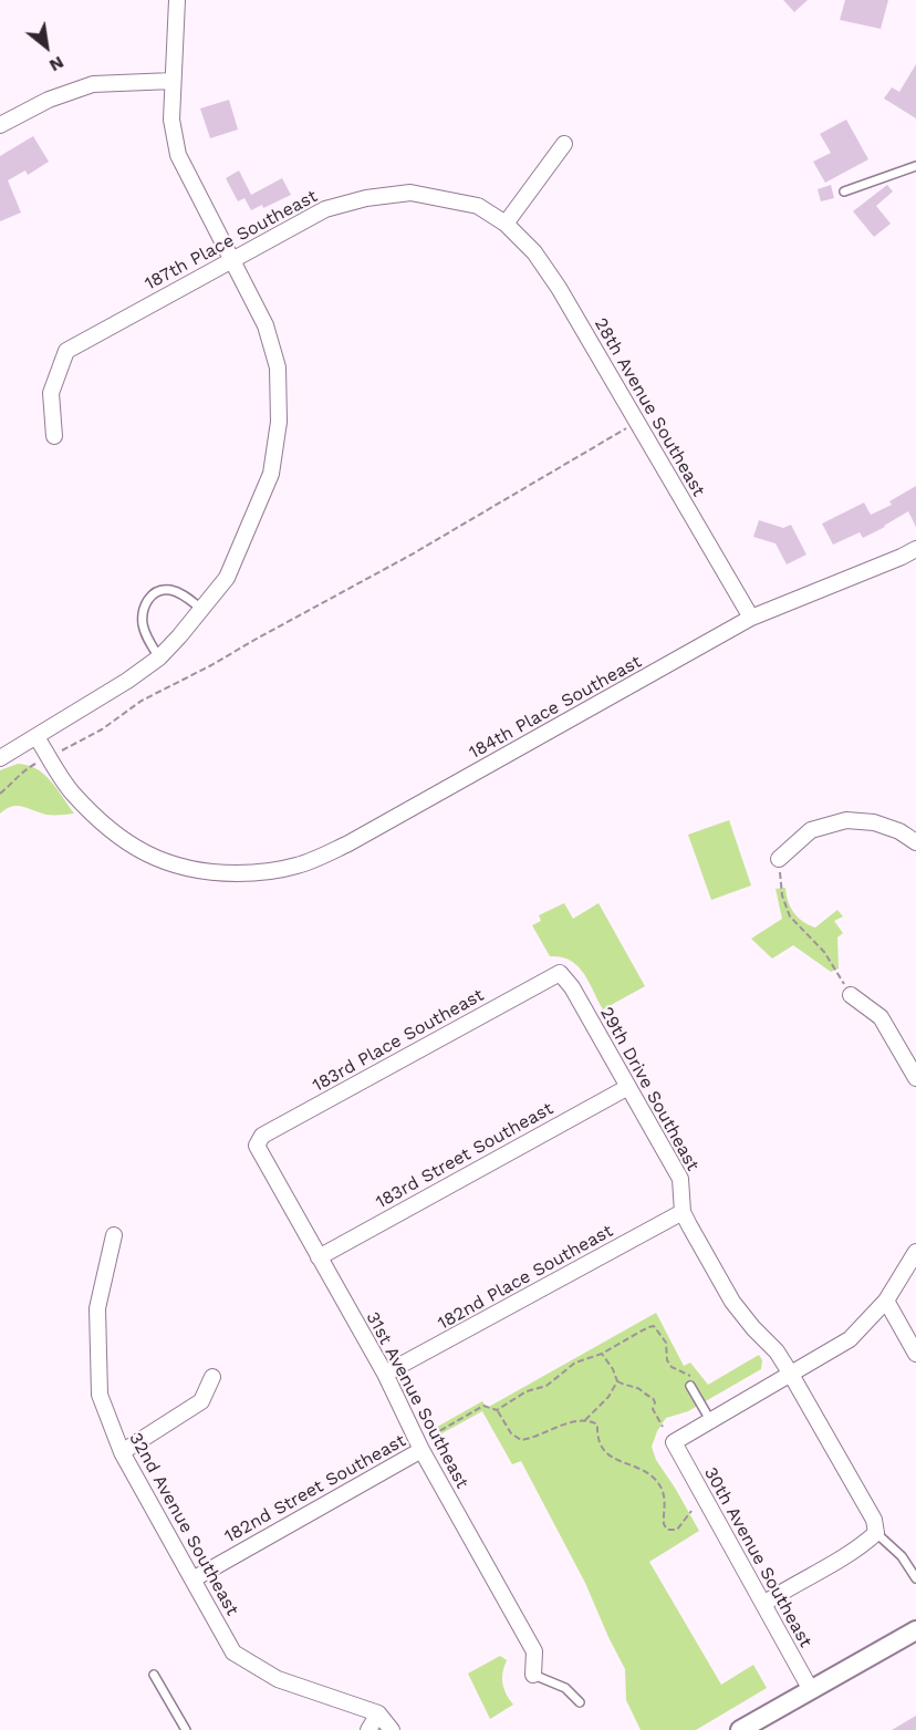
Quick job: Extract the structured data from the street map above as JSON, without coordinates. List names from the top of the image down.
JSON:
{
  "streets": {
    "street": [
      "187th Place Southeast",
      "28th Avenue Southeast",
      "184th Place Southeast",
      "183rd Place Southeast",
      "29th Drive Southeast",
      "183rd Street Southeast",
      "182nd Place Southeast",
      "31st Avenue Southeast",
      "182nd Street Southeast",
      "32nd Avenue Southeast",
      "30th Avenue Southeast"
    ]
  },
  "crossings": [
    ["187th Place Southeast", "28th Avenue Southeast"],
    ["28th Avenue Southeast", "184th Place Southeast"],
    ["183rd Place Southeast", "29th Drive Southeast"],
    ["183rd Place Southeast", "31st Avenue Southeast"],
    ["29th Drive Southeast", "183rd Street Southeast"],
    ["29th Drive Southeast", "182nd Place Southeast"],
    ["183rd Street Southeast", "31st Avenue Southeast"],
    ["182nd Place Southeast", "31st Avenue Southeast"],
    ["31st Avenue Southeast", "182nd Street Southeast"],
    ["182nd Street Southeast", "32nd Avenue Southeast"]
  ],
  "north": "bottom right"
}
